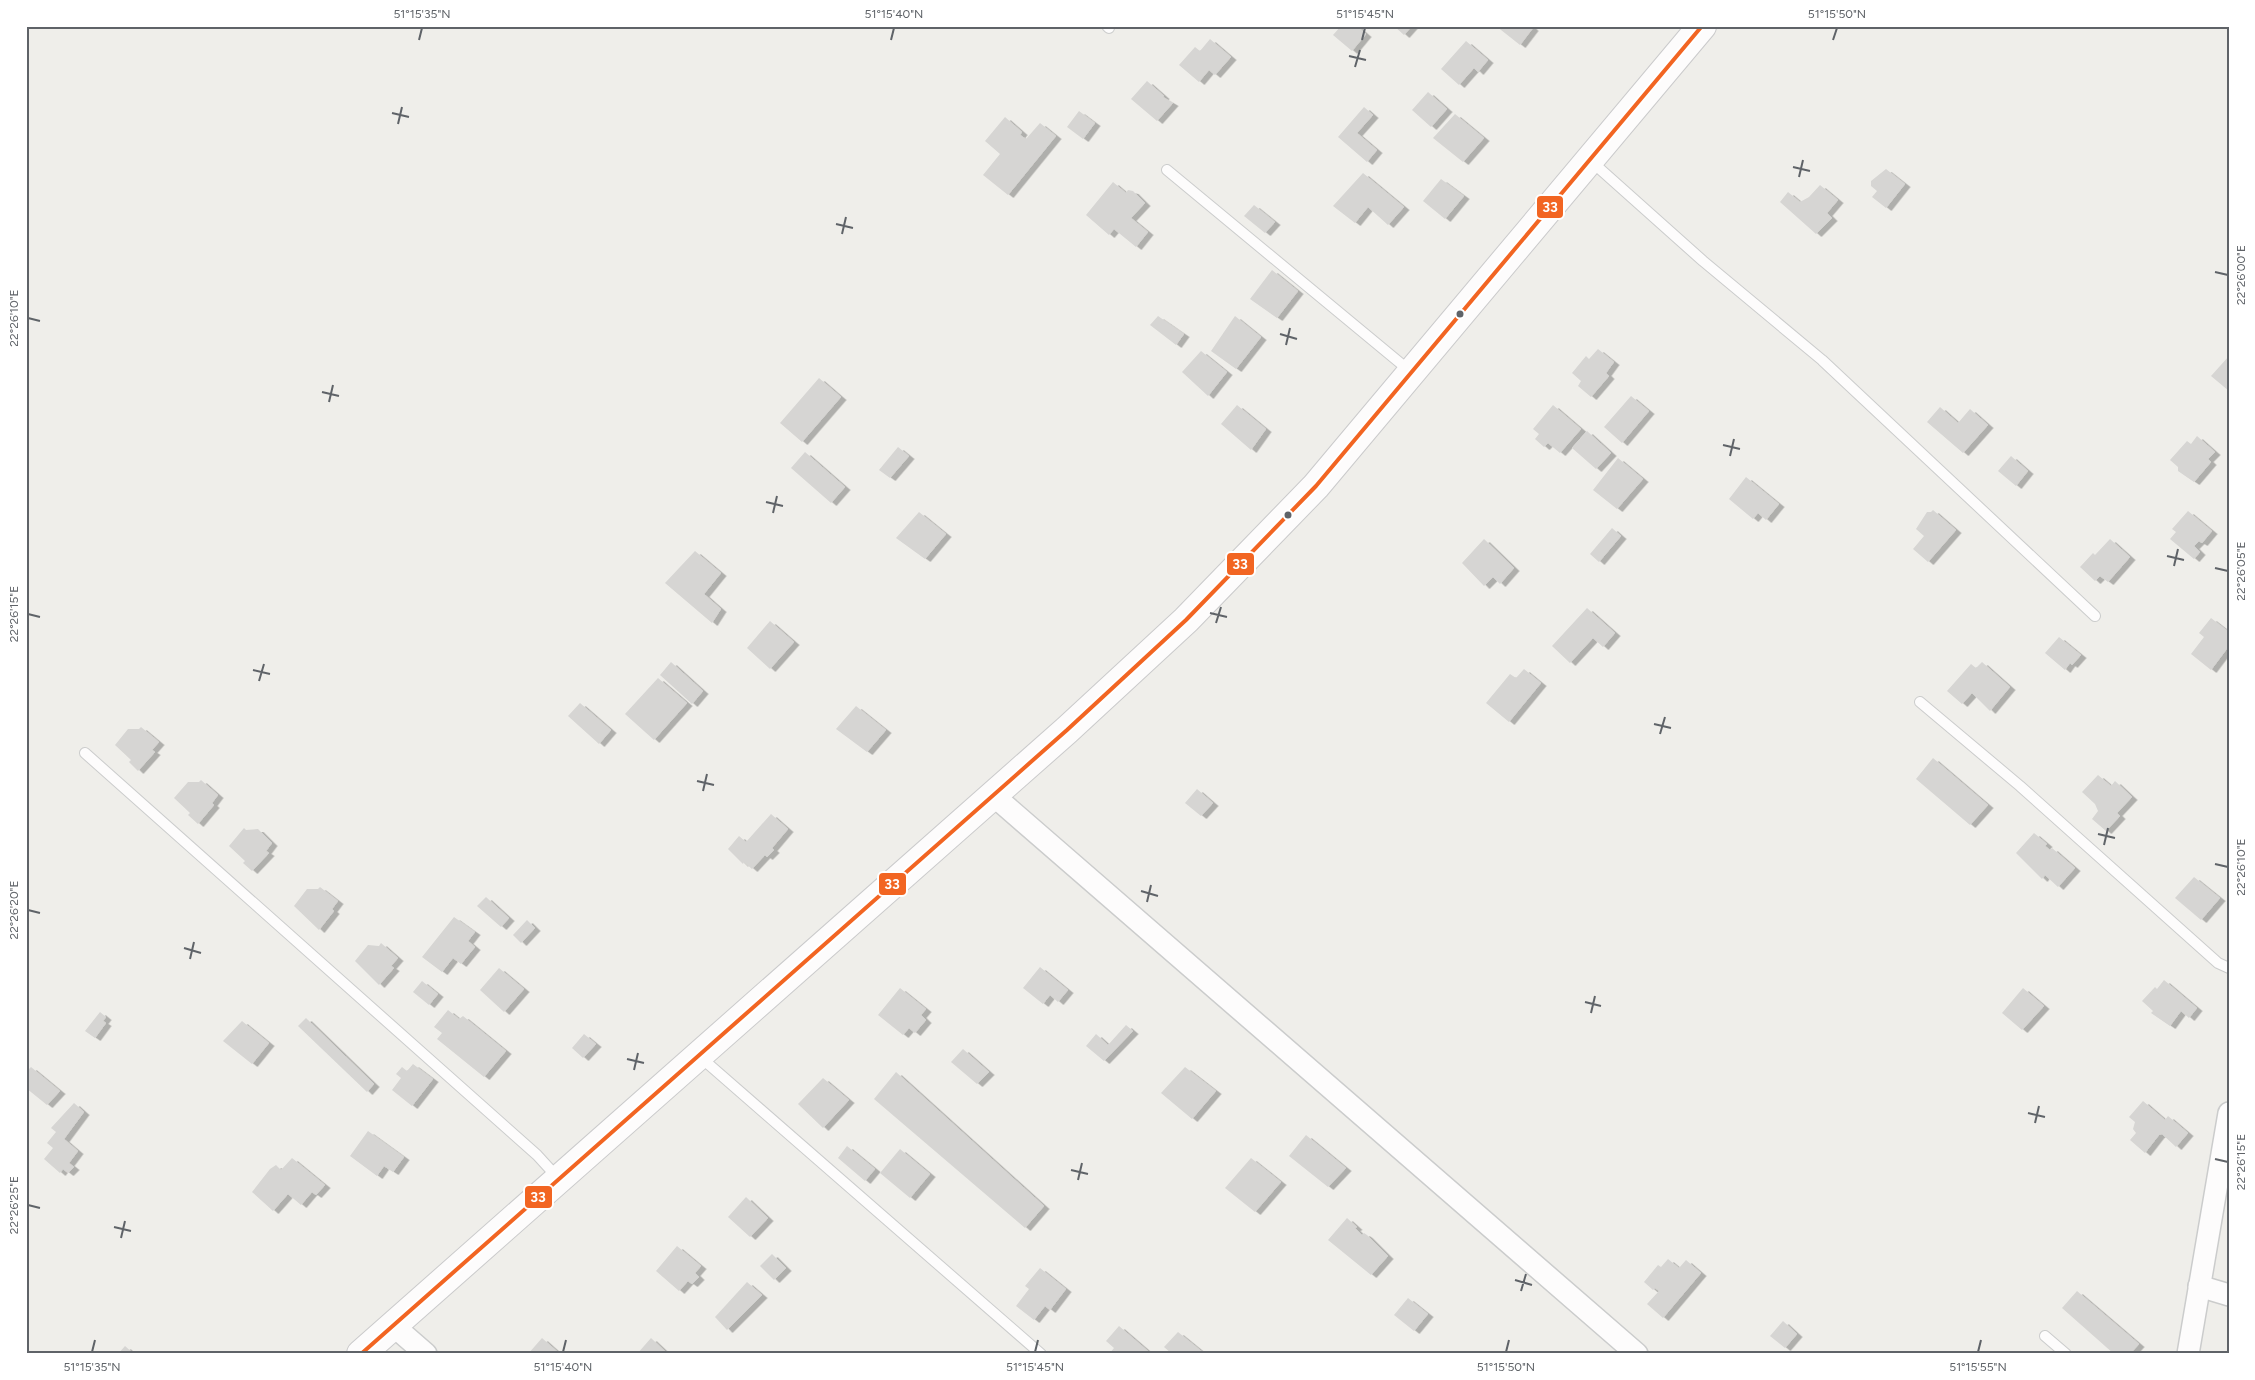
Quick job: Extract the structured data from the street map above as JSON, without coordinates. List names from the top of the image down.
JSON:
{
  "lines": ["transit line 33"],
  "coordinates": [
    "51°15'35\"N",
    "51°15'40\"N",
    "51°15'45\"N",
    "51°15'50\"N",
    "22°26'00\"E",
    "22°26'10\"E",
    "22°26'05\"E",
    "22°26'15\"E",
    "22°26'20\"E",
    "22°26'25\"E",
    "51°15'55\"N"
  ]
}
